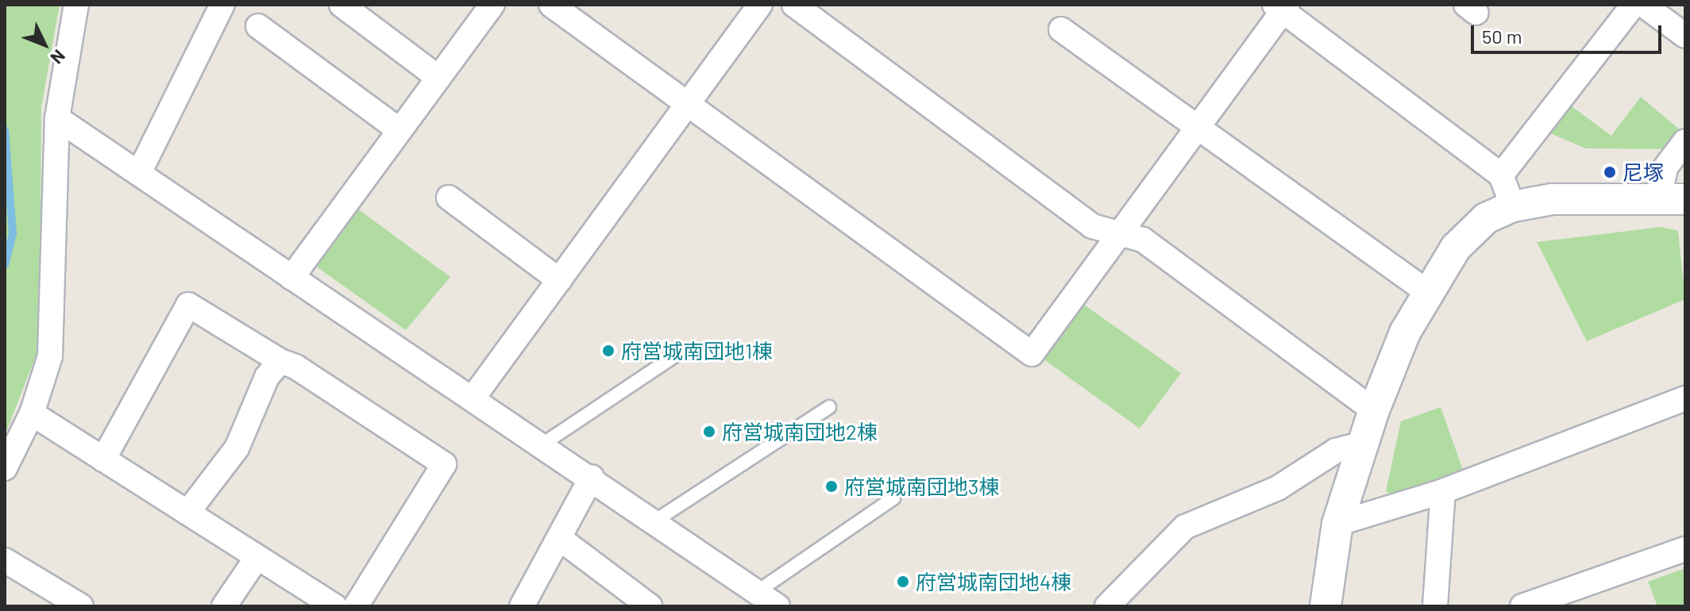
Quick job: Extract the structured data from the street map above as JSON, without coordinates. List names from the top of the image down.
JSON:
{
  "places": [
    "尼塚",
    "府営城南団地1棟",
    "府営城南団地2棟",
    "府営城南団地3棟",
    "府営城南団地4棟"
  ],
  "scale_bar": "50 m",
  "north": "bottom right"
}
